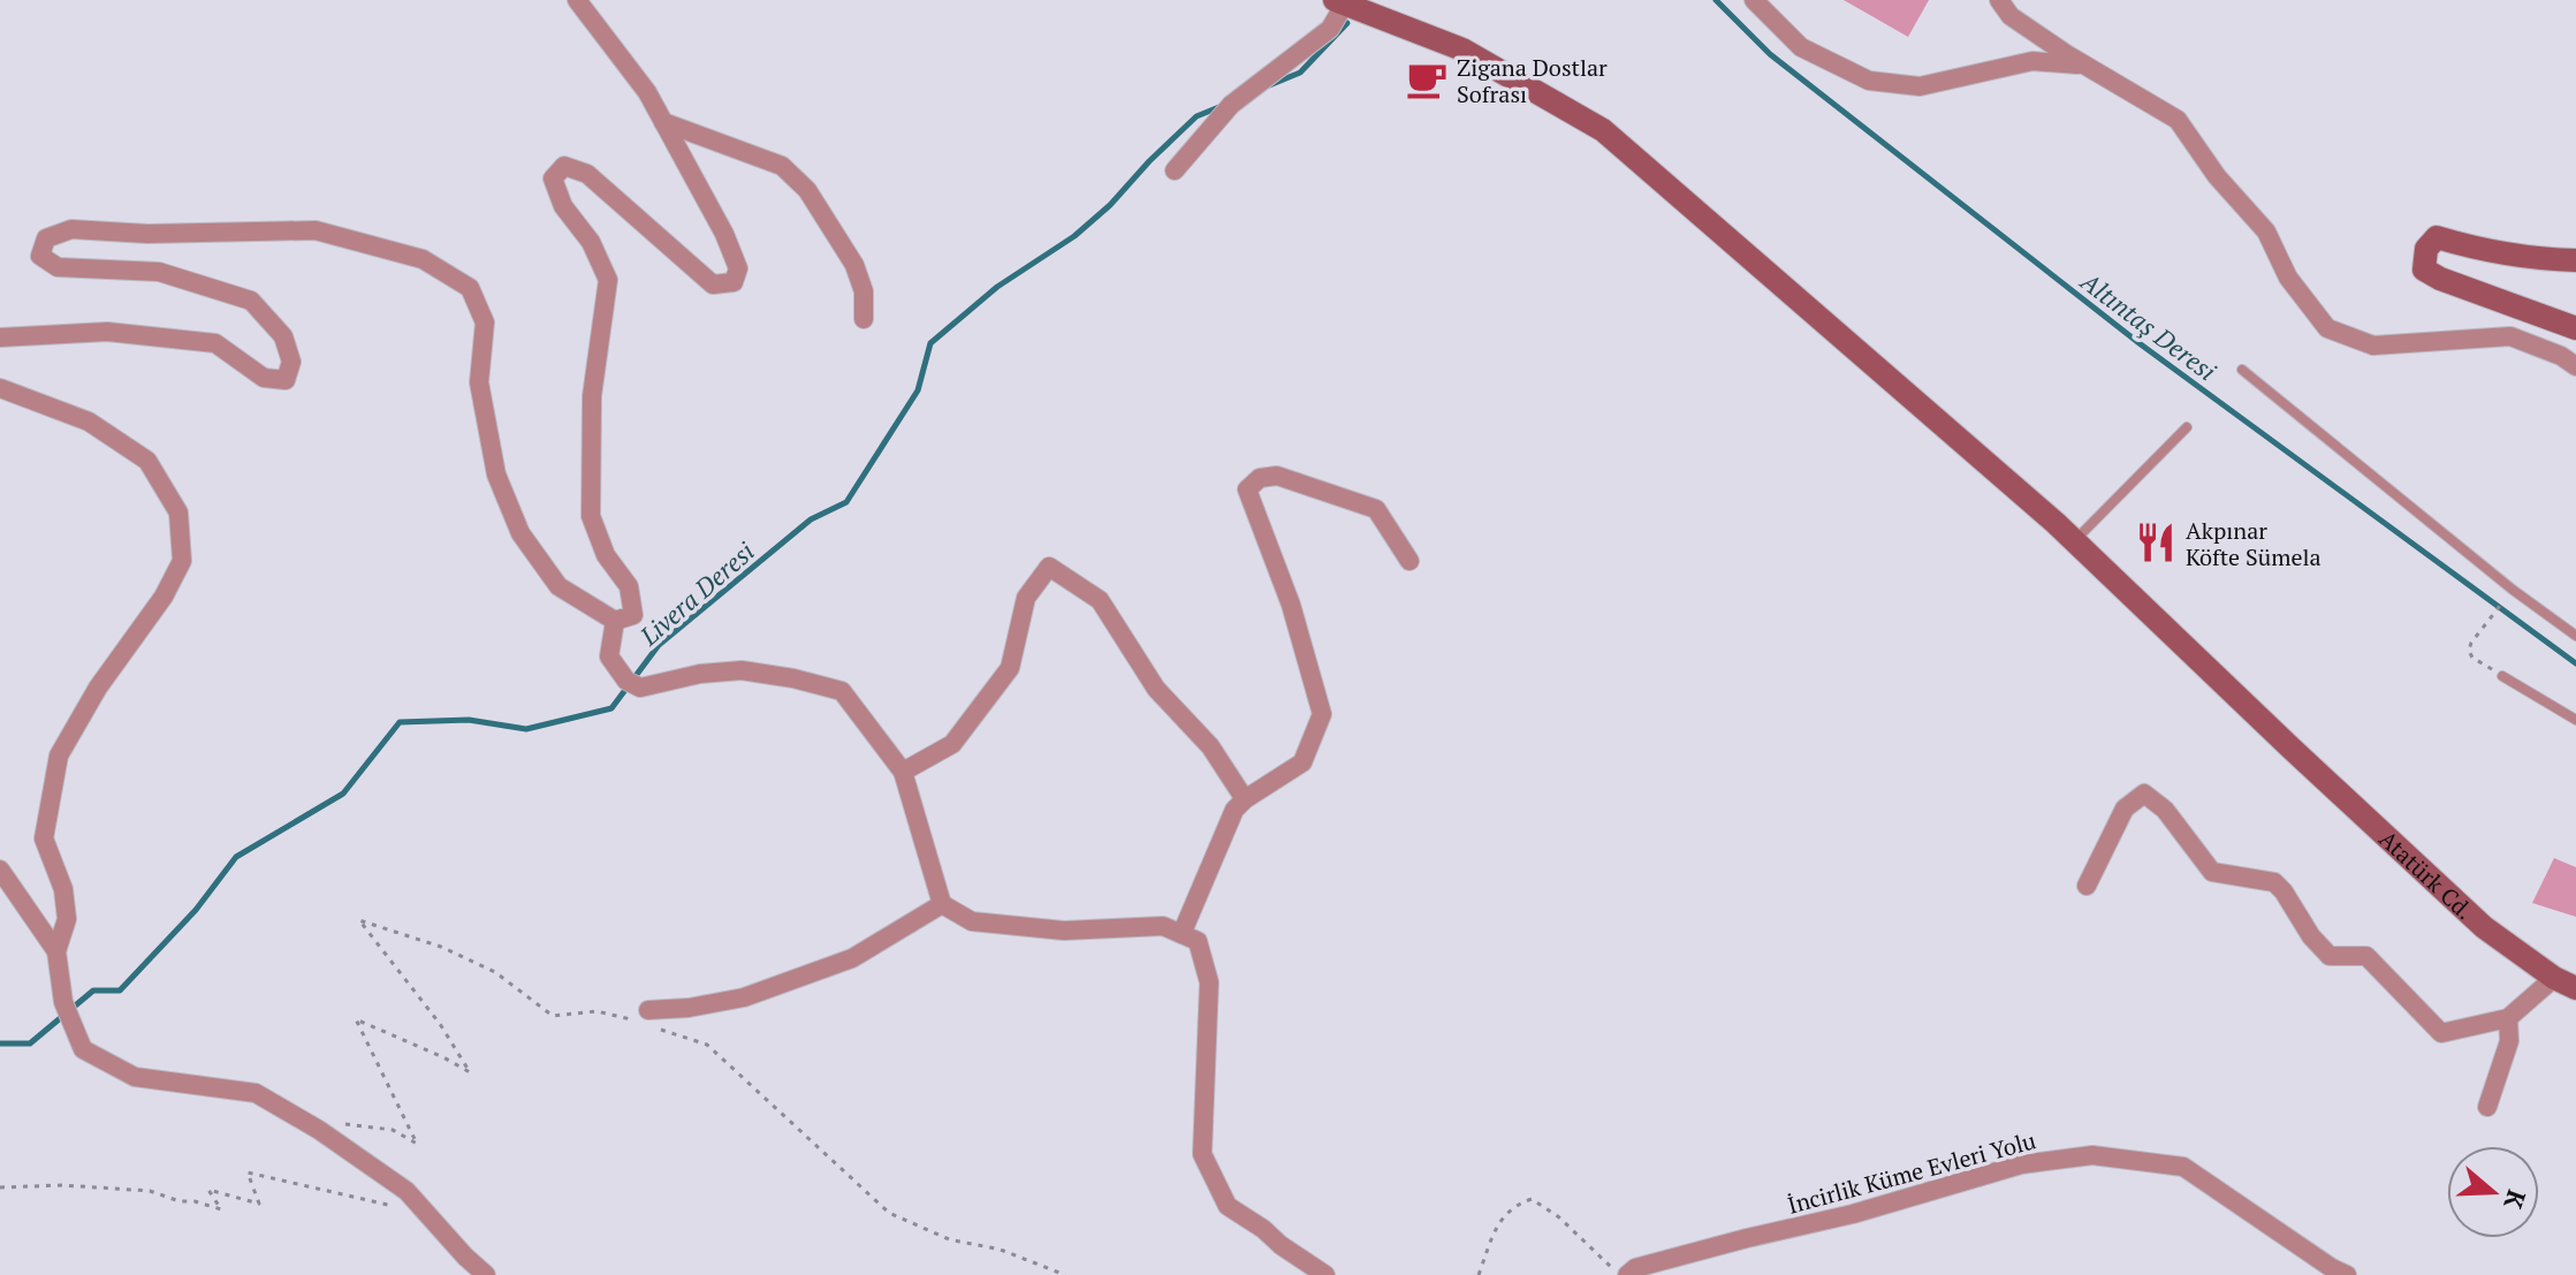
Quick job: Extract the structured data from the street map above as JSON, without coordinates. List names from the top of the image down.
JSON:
{
  "streets": {
    "main road": ["Atatürk Cd."],
    "street": ["İncirlik Küme Evleri Yolu"]
  },
  "water": ["Altıntaş Deresi", "Livera Deresi"],
  "places": {
    "cafe": ["Zigana Dostlar Sofrası"],
    "restaurant": ["Akpınar Köfte Sümela"]
  },
  "north": "right"
}
